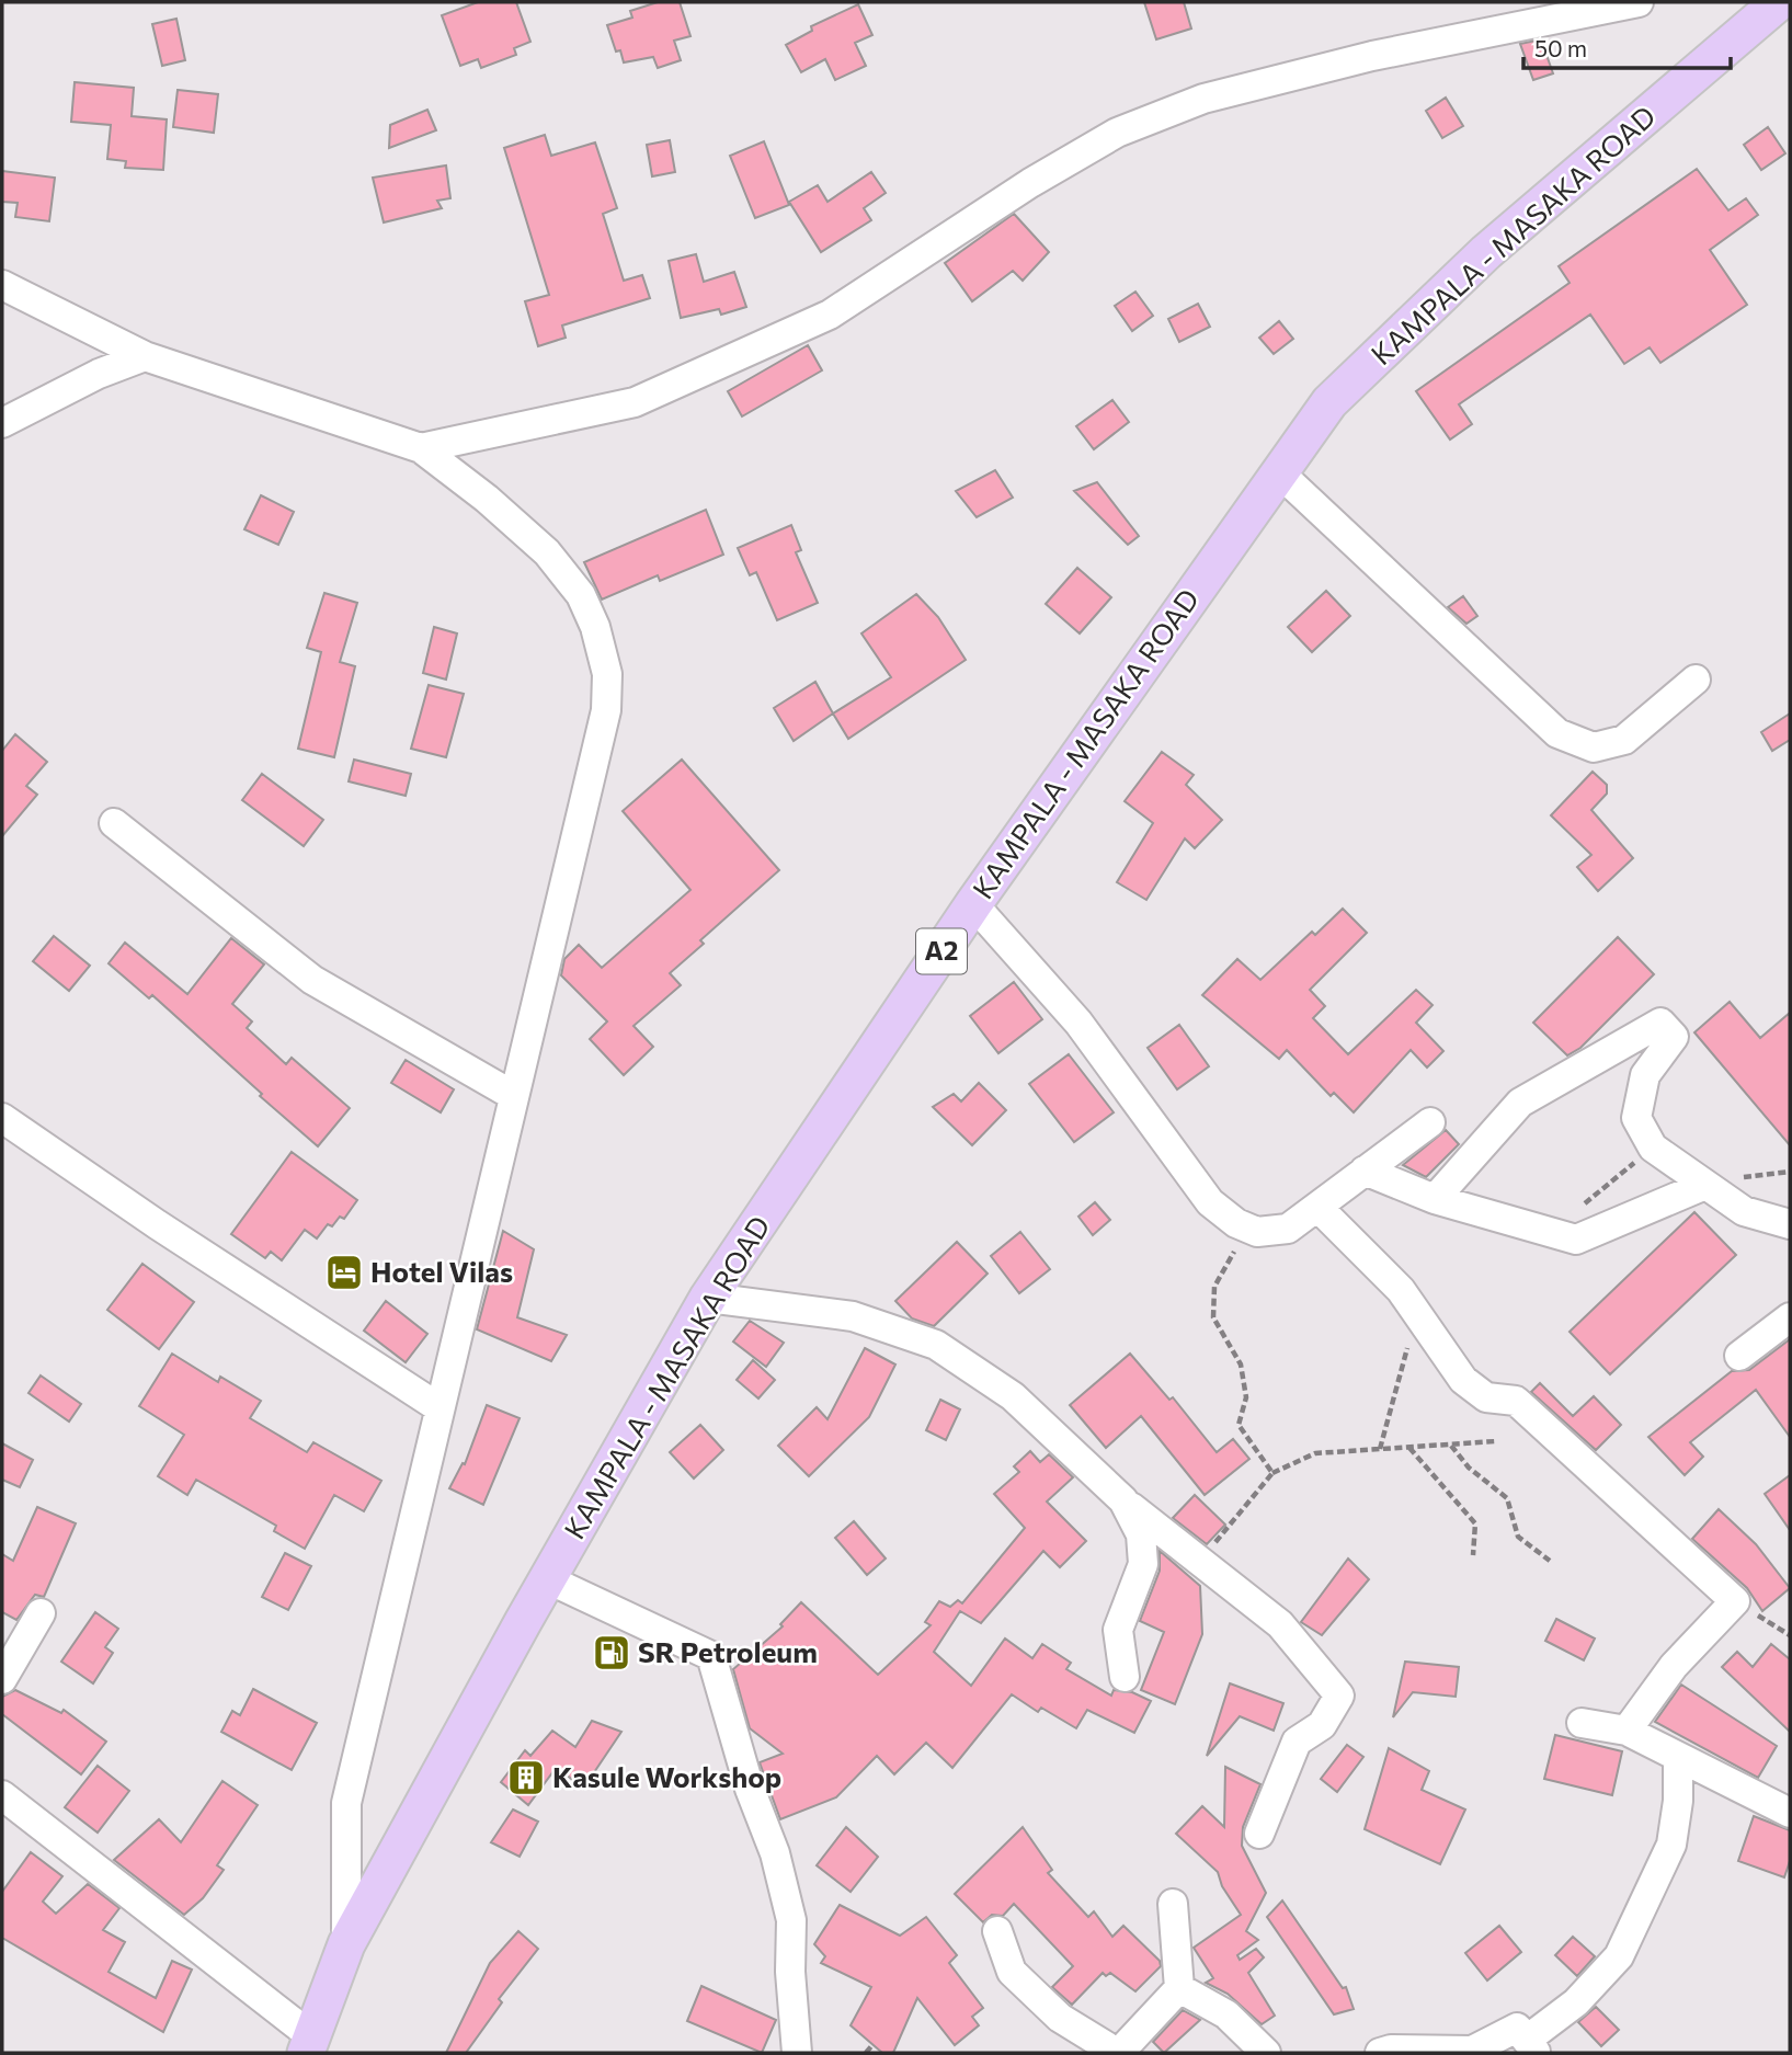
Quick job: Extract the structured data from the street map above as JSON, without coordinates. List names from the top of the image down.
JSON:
{
  "streets": {
    "main road": ["KAMPALA - MASAKA ROAD", "A2"]
  },
  "places": {
    "hotel": ["Hotel Vilas"],
    "fuel station": ["SR Petroleum"],
    "building": ["Kasule Workshop"]
  },
  "scale_bar": "50 m"
}
